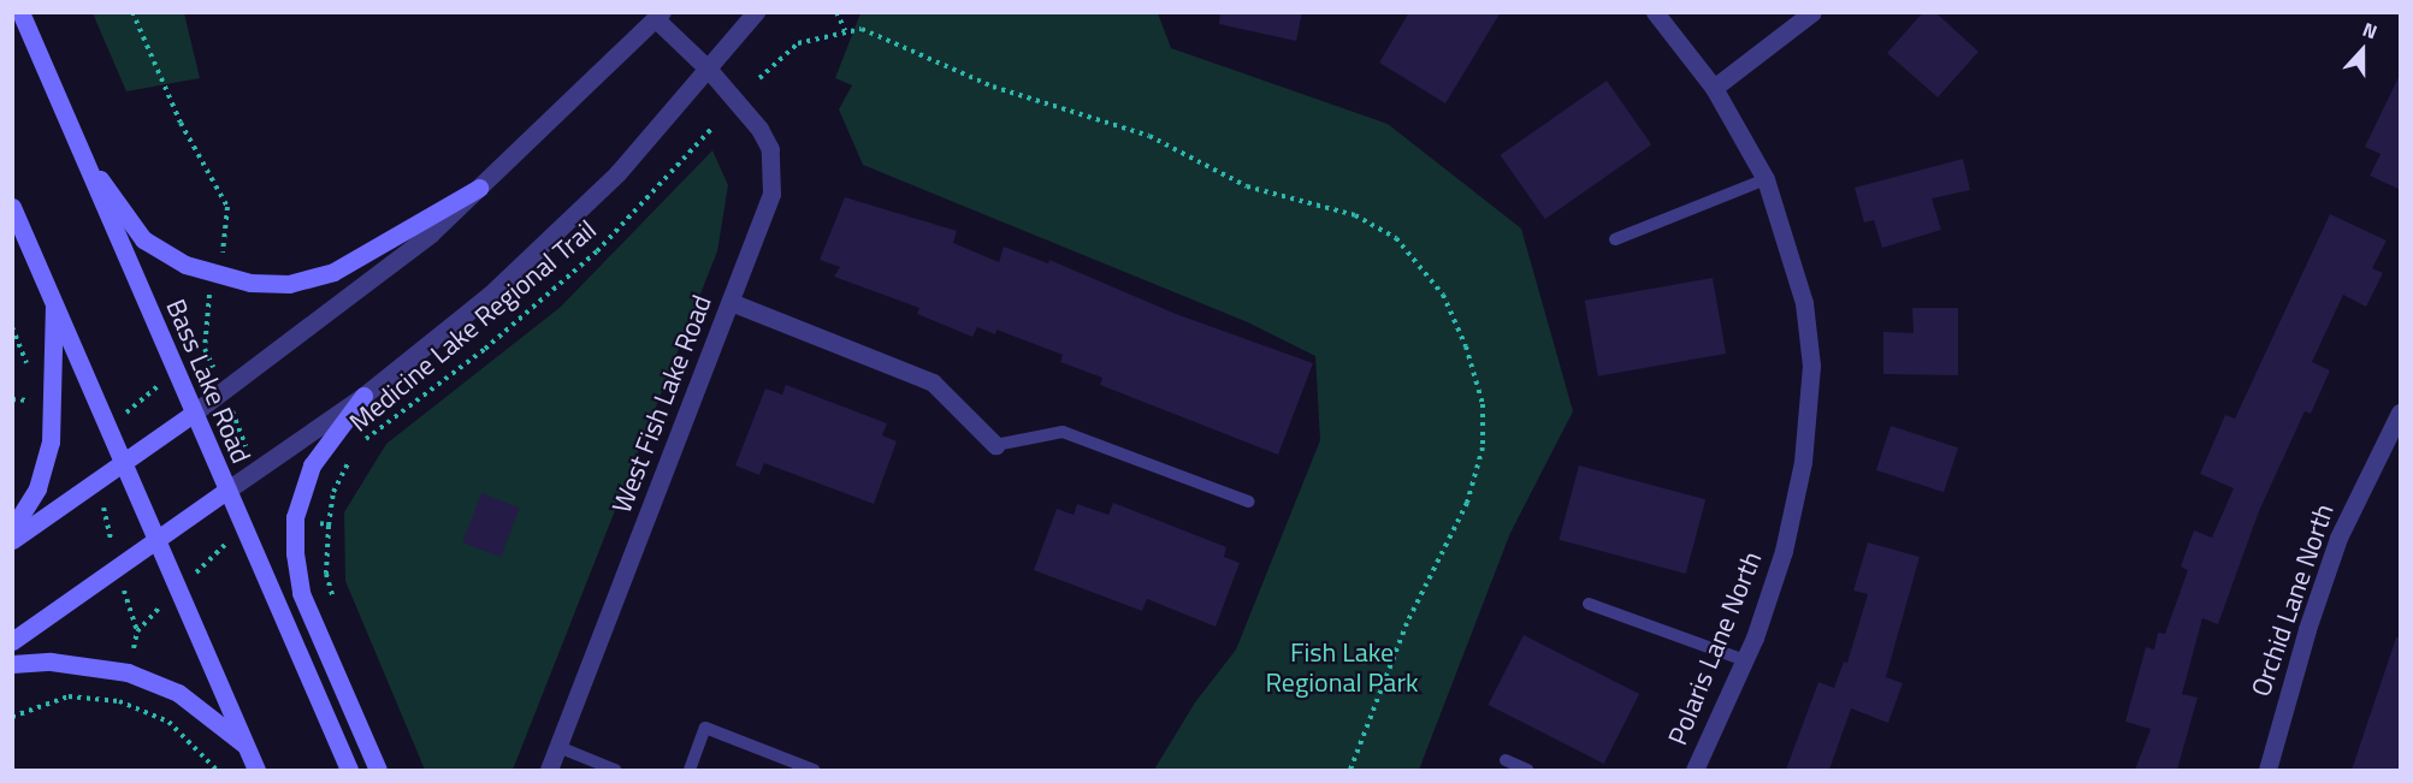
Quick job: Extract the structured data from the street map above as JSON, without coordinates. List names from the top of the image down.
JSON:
{
  "streets": {
    "main road": ["Bass Lake Road"],
    "street": ["West Fish Lake Road", "Orchid Lane North", "Polaris Lane North"],
    "path": ["Medicine Lake Regional Trail"]
  },
  "crossings": [
    ["Bass Lake Road", "West Fish Lake Road"]
  ],
  "parks": ["Fish Lake Regional Park"],
  "north": "top"
}
